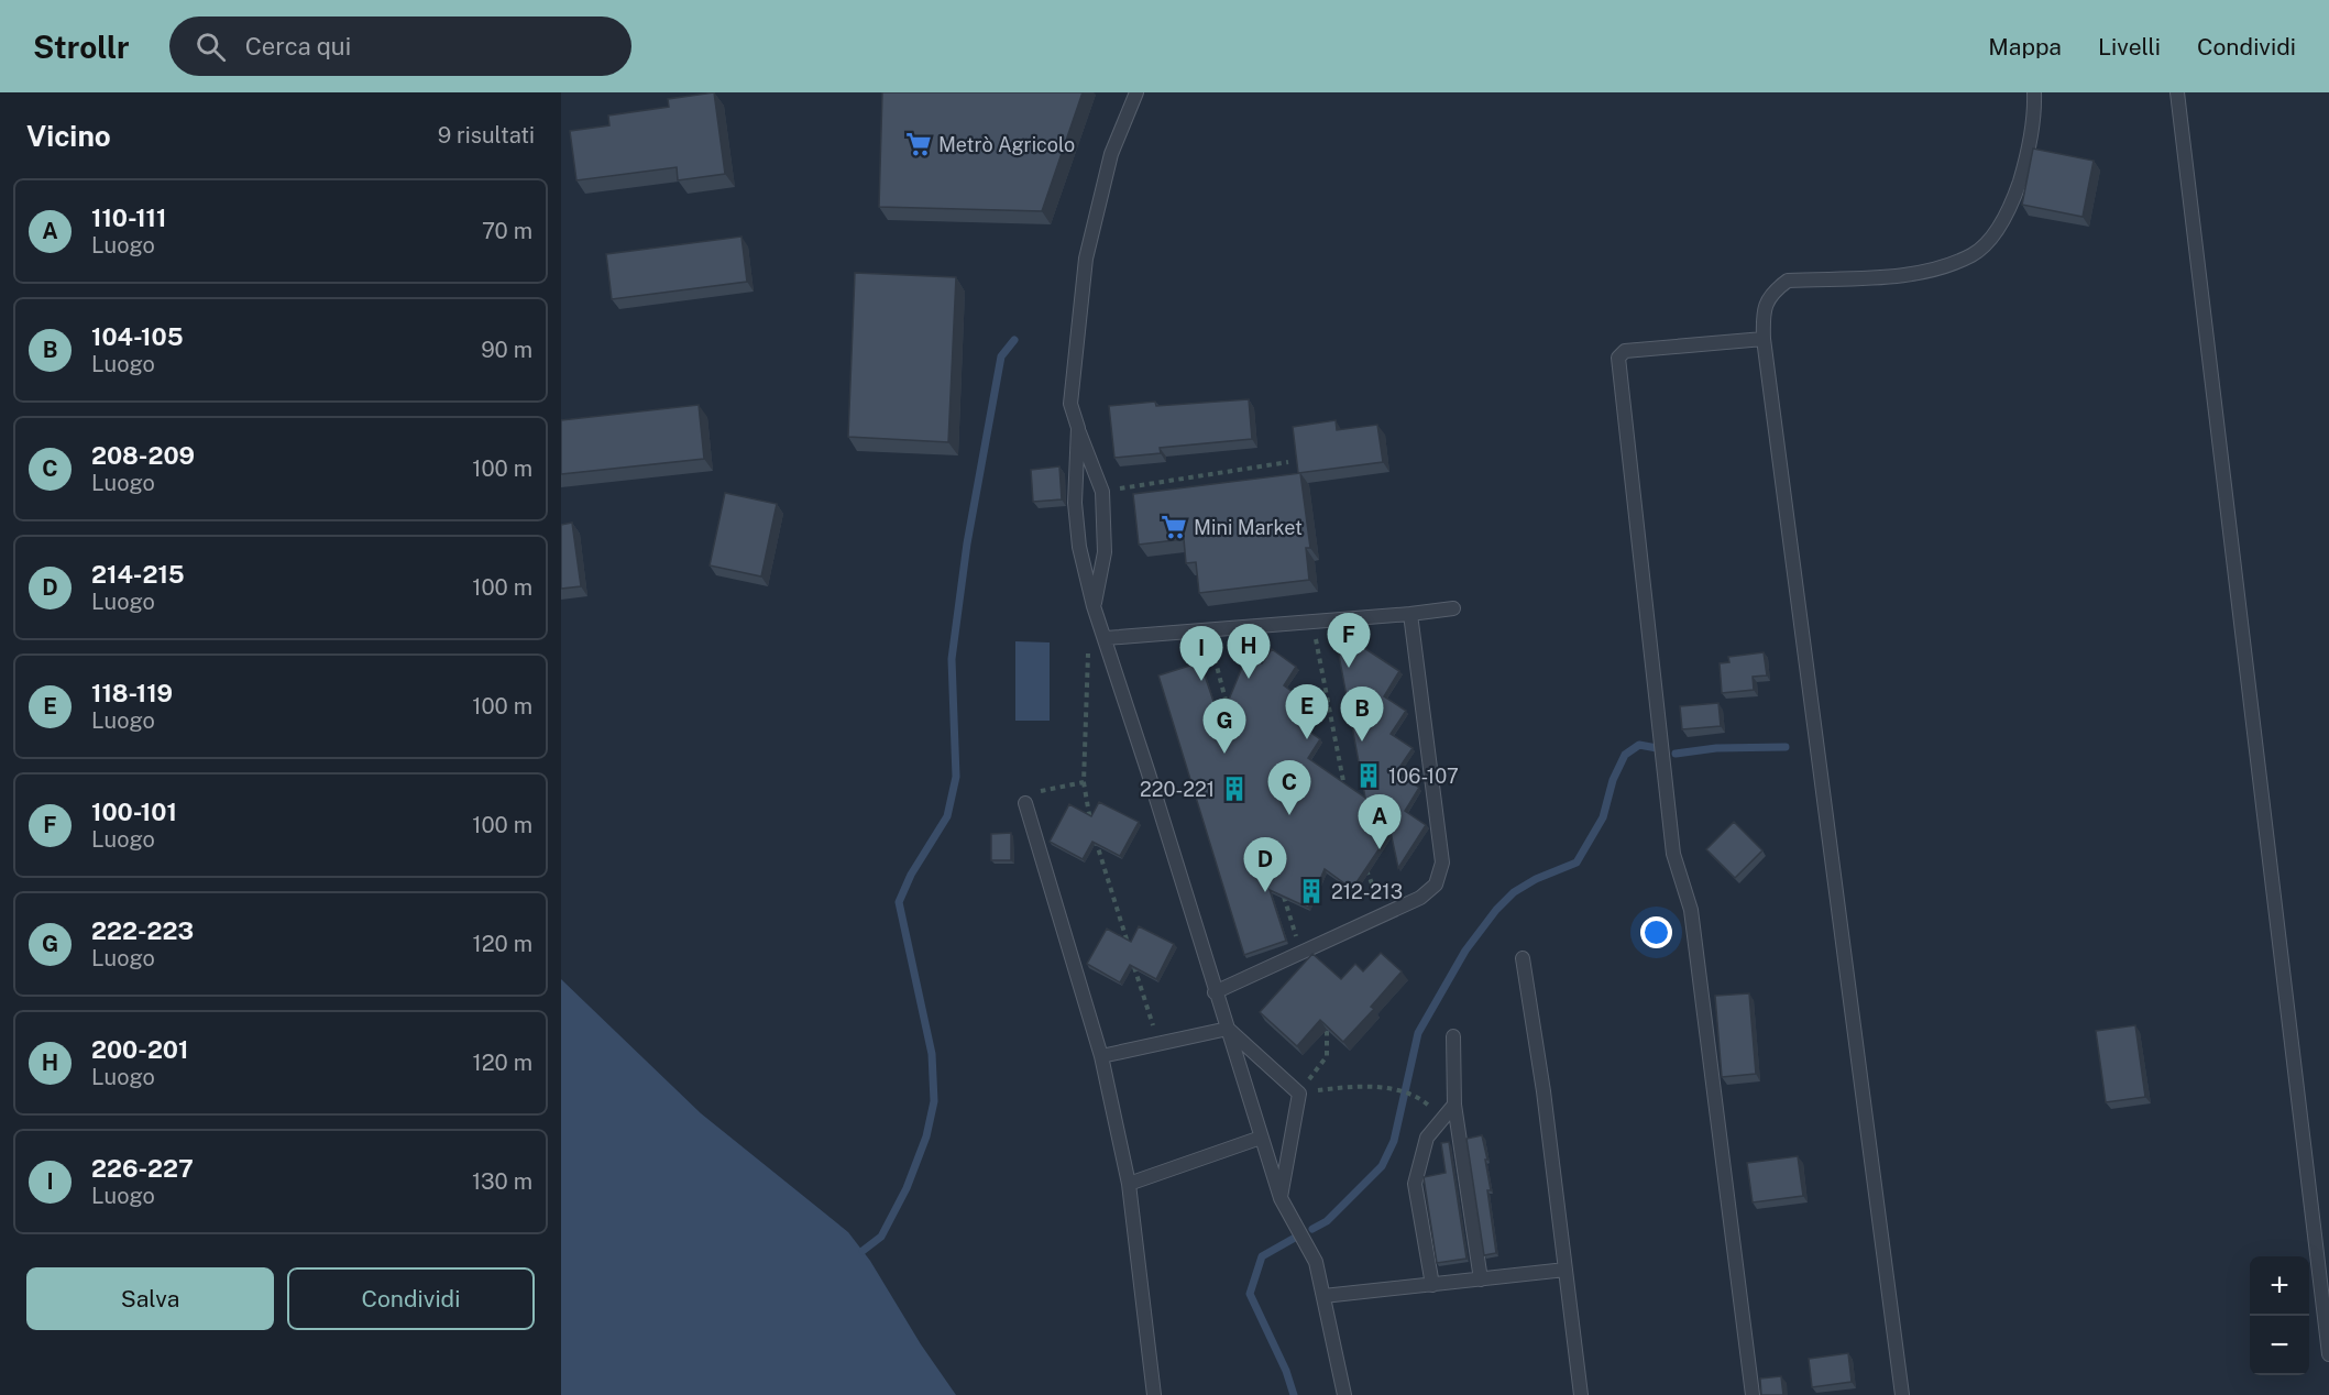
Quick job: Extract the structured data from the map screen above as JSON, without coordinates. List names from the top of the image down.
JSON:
{
  "places": {
    "supermarket": ["Metrò Agricolo", "Mini Market"],
    "building": ["106-107", "220-221", "212-213"]
  },
  "page": {
    "header": "Strollr",
    "search": "Cerca qui",
    "nav": ["Mappa", "Livelli", "Condividi"],
    "heading": ["Vicino", "9 risultati"],
    "list": [
      {
        "mark": "A",
        "name": "110-111",
        "note": "Luogo",
        "value": "70 m"
      },
      {
        "mark": "B",
        "name": "104-105",
        "note": "Luogo",
        "value": "90 m"
      },
      {
        "mark": "C",
        "name": "208-209",
        "note": "Luogo",
        "value": "100 m"
      },
      {
        "mark": "D",
        "name": "214-215",
        "note": "Luogo",
        "value": "100 m"
      },
      {
        "mark": "E",
        "name": "118-119",
        "note": "Luogo",
        "value": "100 m"
      },
      {
        "mark": "F",
        "name": "100-101",
        "note": "Luogo",
        "value": "100 m"
      },
      {
        "mark": "G",
        "name": "222-223",
        "note": "Luogo",
        "value": "120 m"
      },
      {
        "mark": "H",
        "name": "200-201",
        "note": "Luogo",
        "value": "120 m"
      },
      {
        "mark": "I",
        "name": "226-227",
        "note": "Luogo",
        "value": "130 m"
      }
    ],
    "pins": [
      "F",
      "H",
      "I",
      "E",
      "B",
      "G",
      "C",
      "A",
      "D"
    ],
    "buttons": ["Salva", "Condividi"],
    "map_buttons": ["+", "−"]
  }
}
